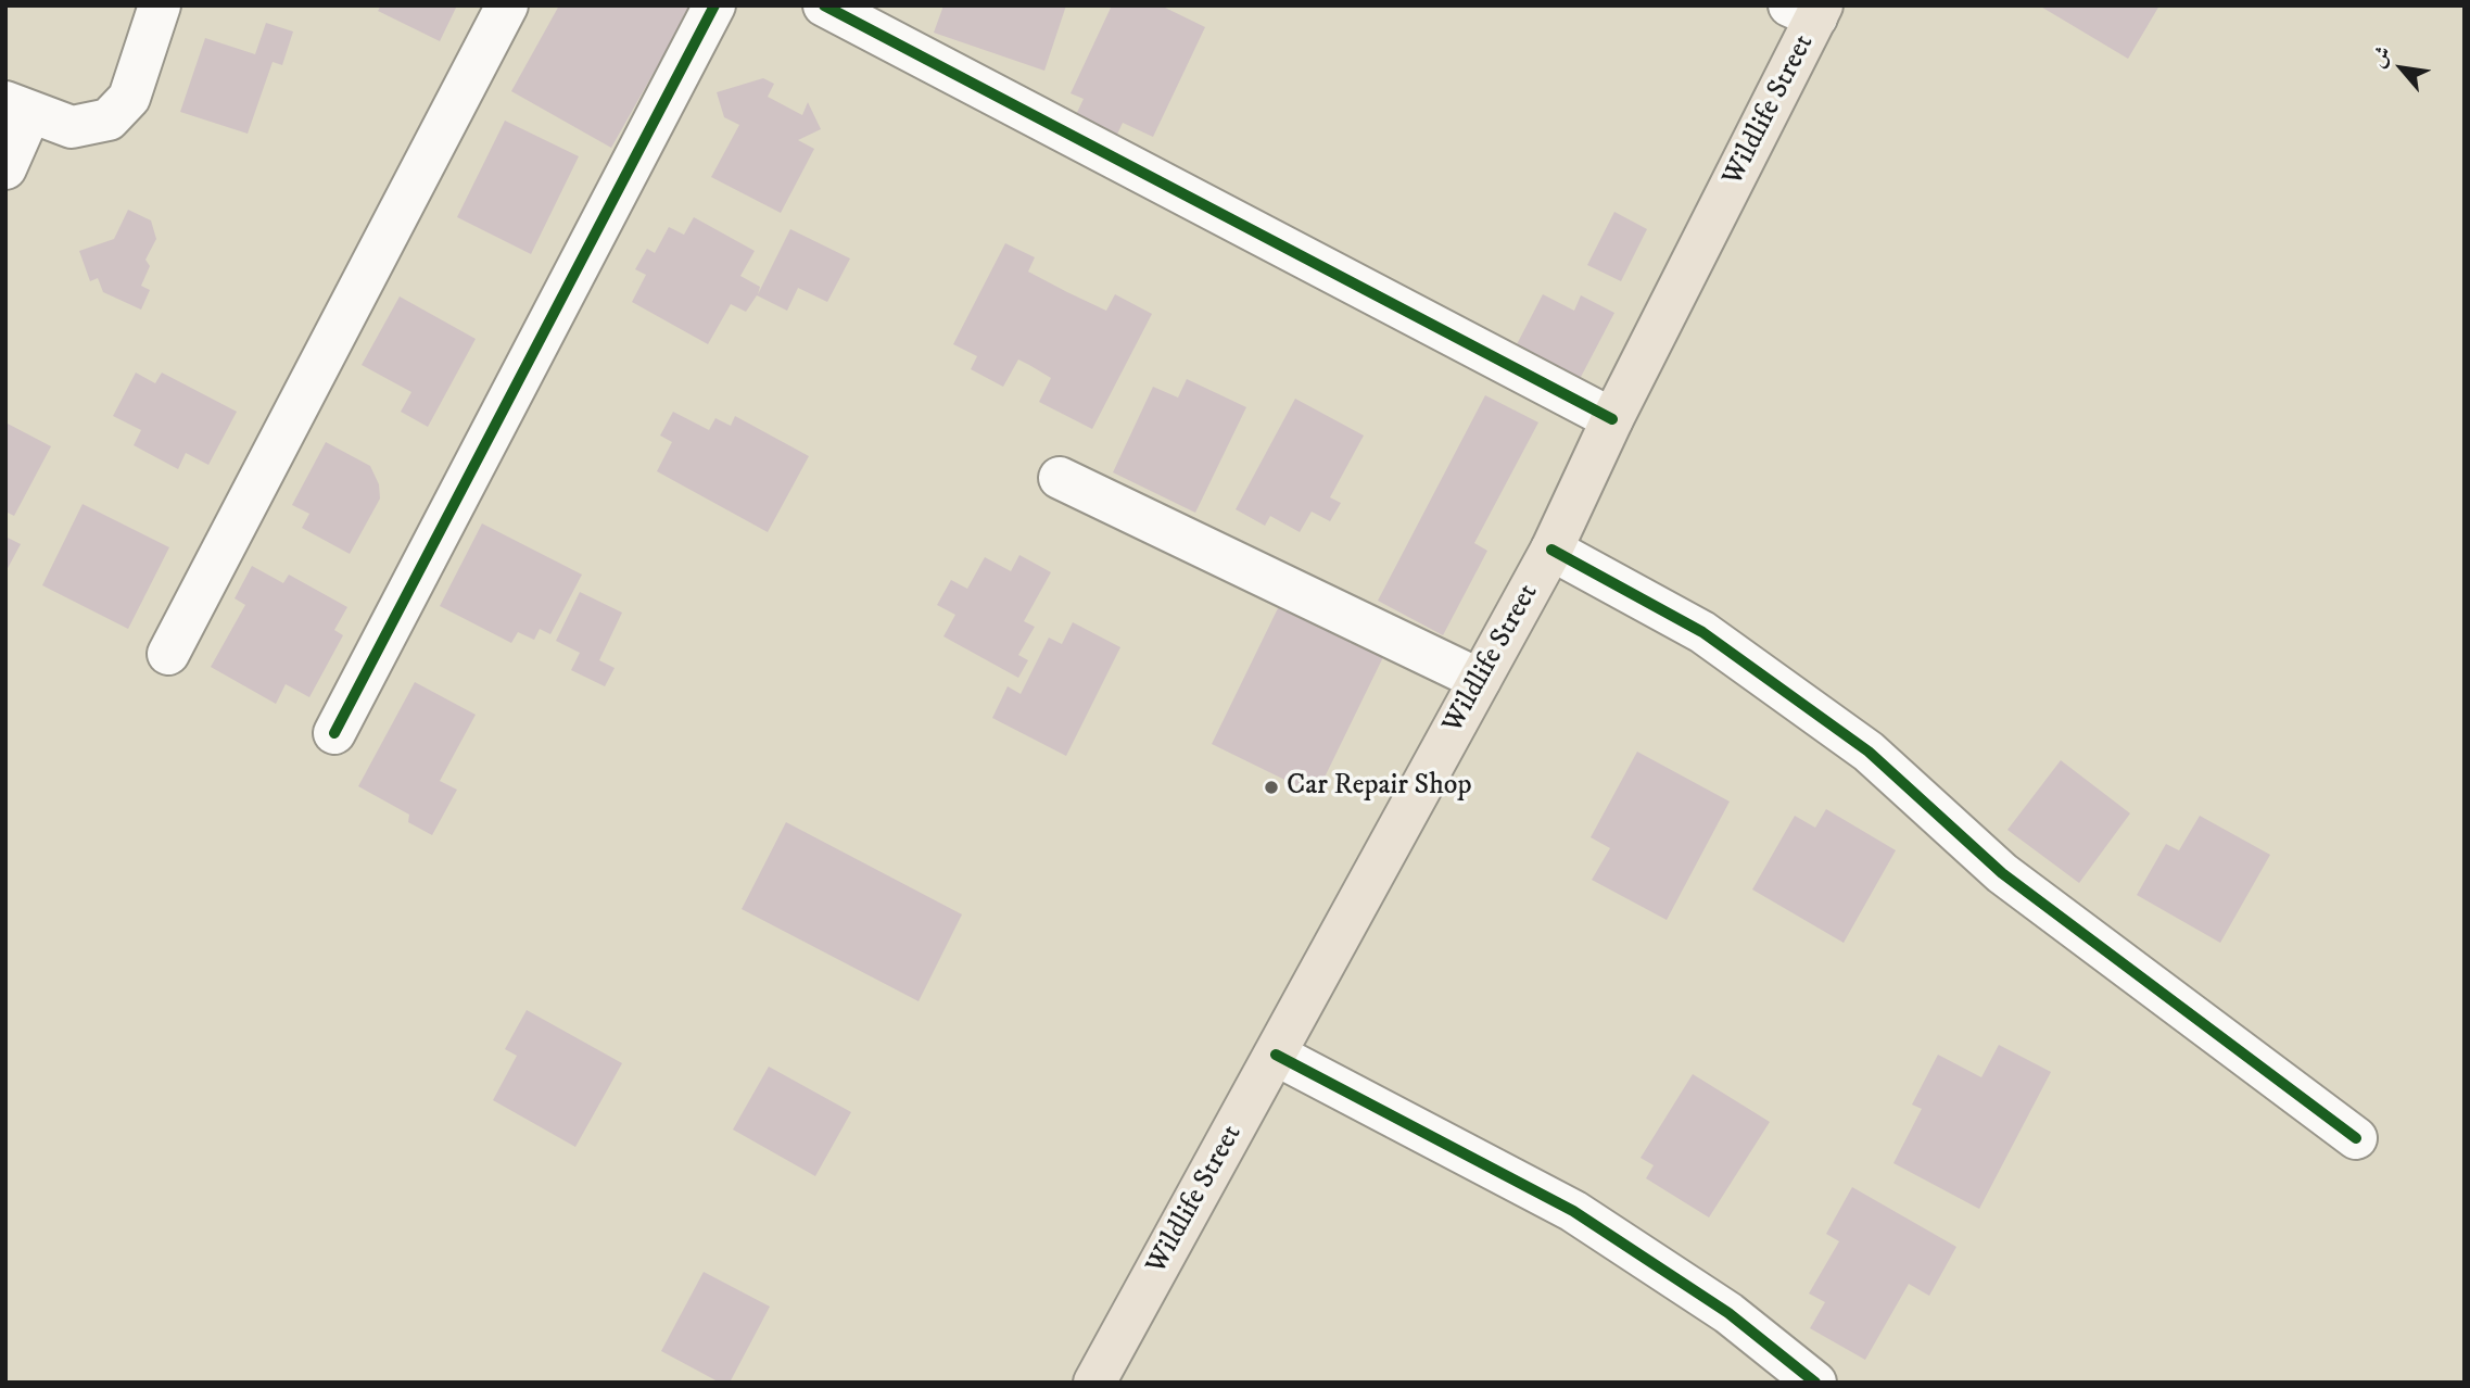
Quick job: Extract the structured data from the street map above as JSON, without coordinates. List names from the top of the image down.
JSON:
{
  "streets": {
    "main road": ["Wildlife Street"]
  },
  "places": ["Car Repair Shop"],
  "north": "top left"
}
